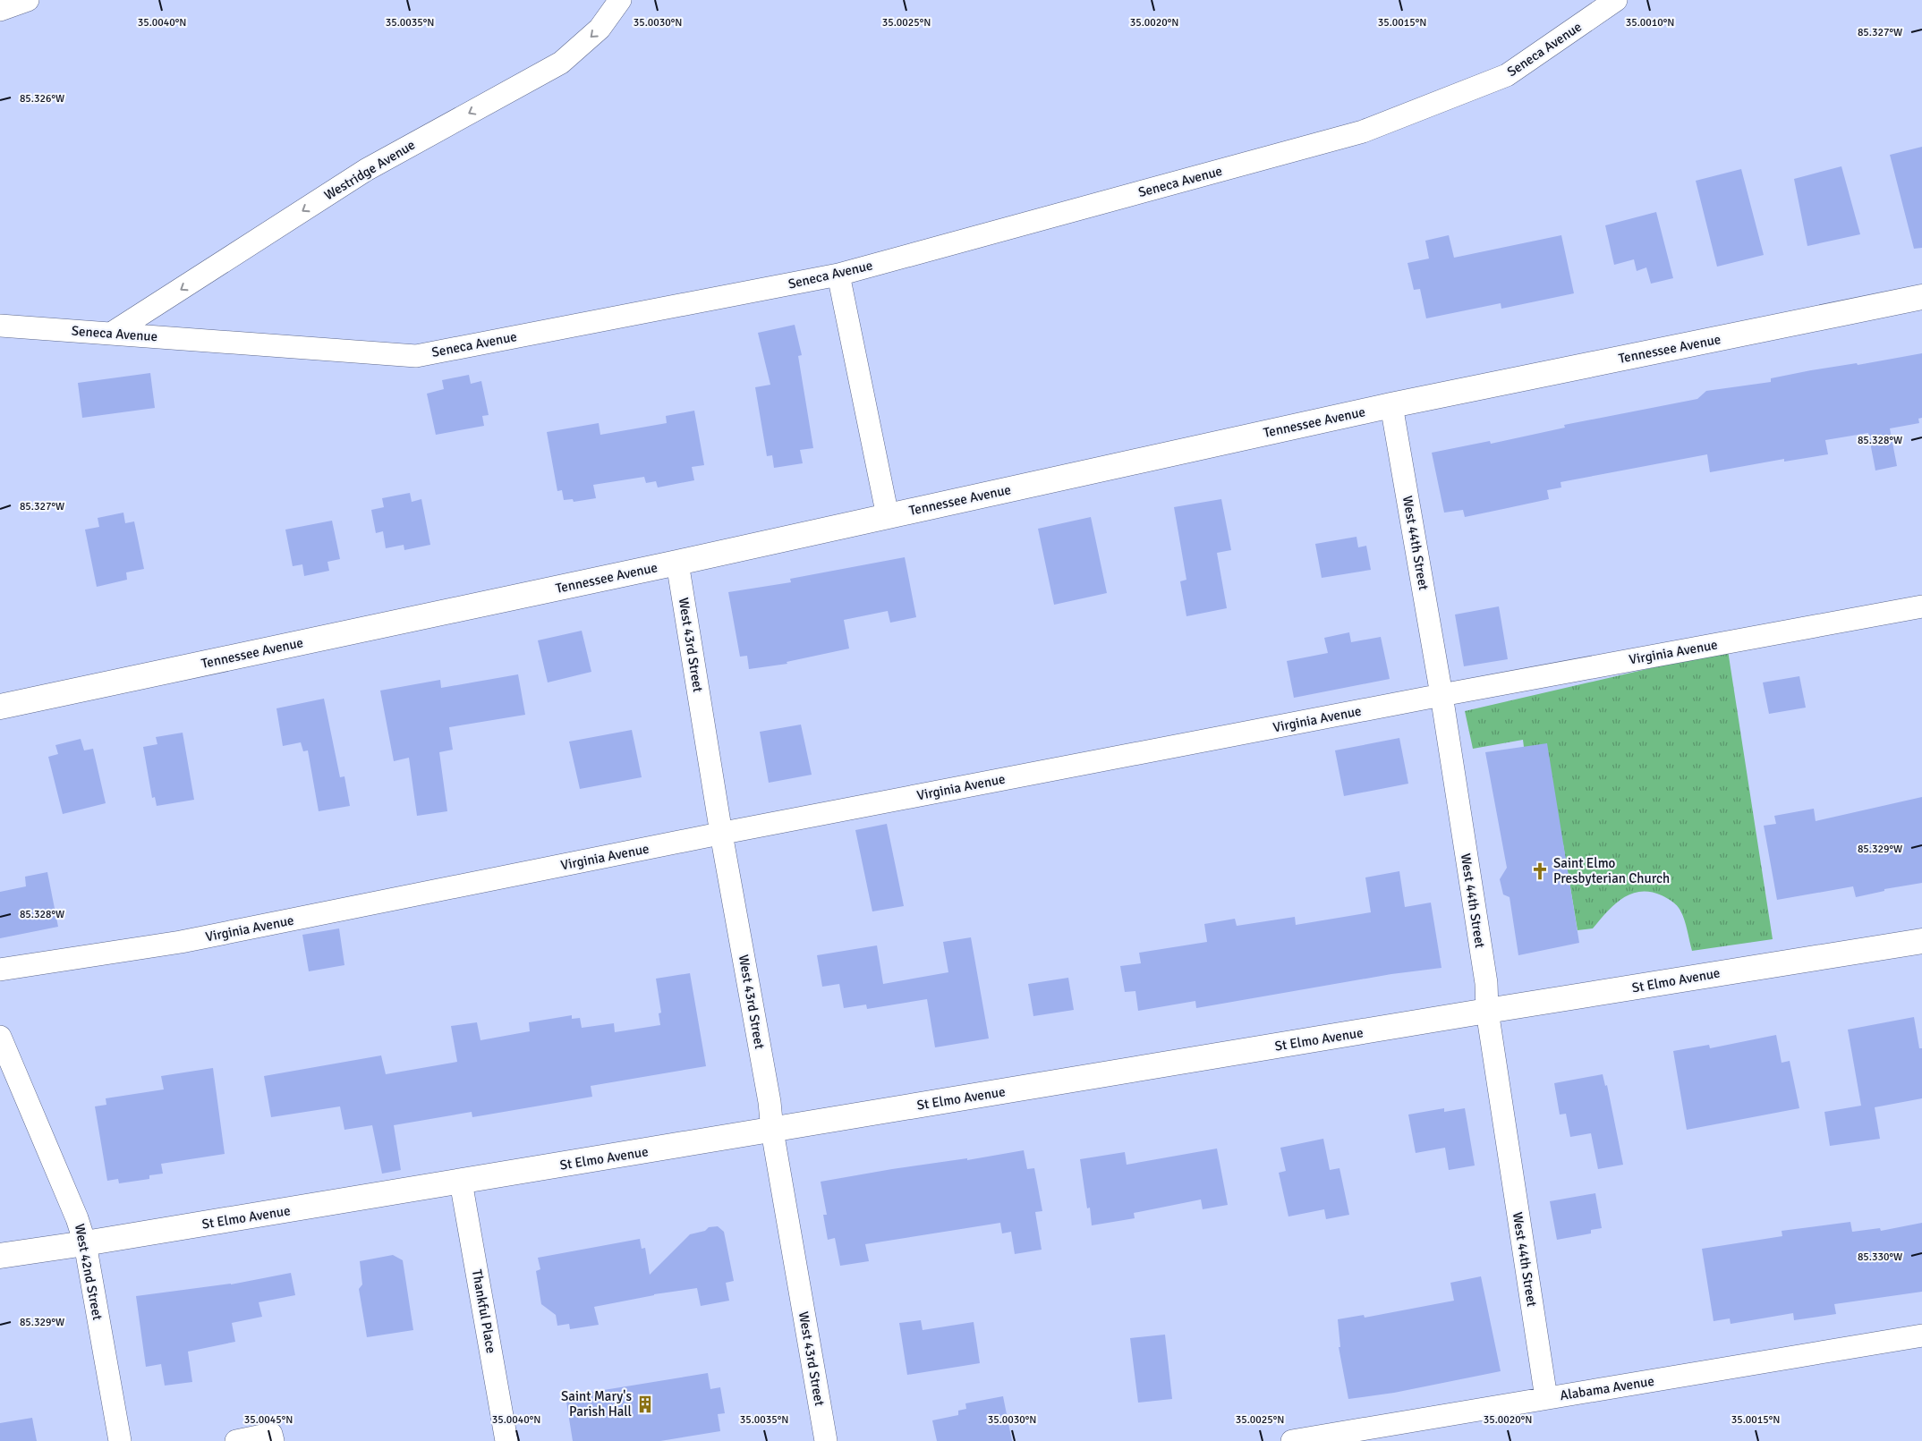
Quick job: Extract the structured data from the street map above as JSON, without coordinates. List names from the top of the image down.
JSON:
{
  "streets": {
    "street": [
      "Seneca Avenue",
      "Westridge Avenue",
      "Tennessee Avenue",
      "West 44th Street",
      "West 43rd Street",
      "Virginia Avenue",
      "St Elmo Avenue",
      "West 42nd Street",
      "Thankful Place",
      "Alabama Avenue"
    ]
  },
  "crossings": [
    ["Seneca Avenue", "Westridge Avenue"],
    ["Tennessee Avenue", "West 44th Street"],
    ["Tennessee Avenue", "West 43rd Street"],
    ["West 44th Street", "Virginia Avenue"],
    ["West 44th Street", "St Elmo Avenue"],
    ["West 44th Street", "Alabama Avenue"],
    ["West 43rd Street", "Virginia Avenue"],
    ["West 43rd Street", "St Elmo Avenue"],
    ["St Elmo Avenue", "West 42nd Street"],
    ["St Elmo Avenue", "Thankful Place"]
  ],
  "one_way": ["Westridge Avenue"],
  "places": {
    "church": ["Saint Elmo Presbyterian Church"],
    "building": ["Saint Mary's Parish Hall"]
  },
  "coordinates": [
    "35.0040°N",
    "35.0035°N",
    "35.0030°N",
    "35.0025°N",
    "35.0020°N",
    "35.0015°N",
    "35.0010°N",
    "85.327°W",
    "85.326°W",
    "85.328°W",
    "85.329°W",
    "85.330°W",
    "35.0045°N"
  ]
}
